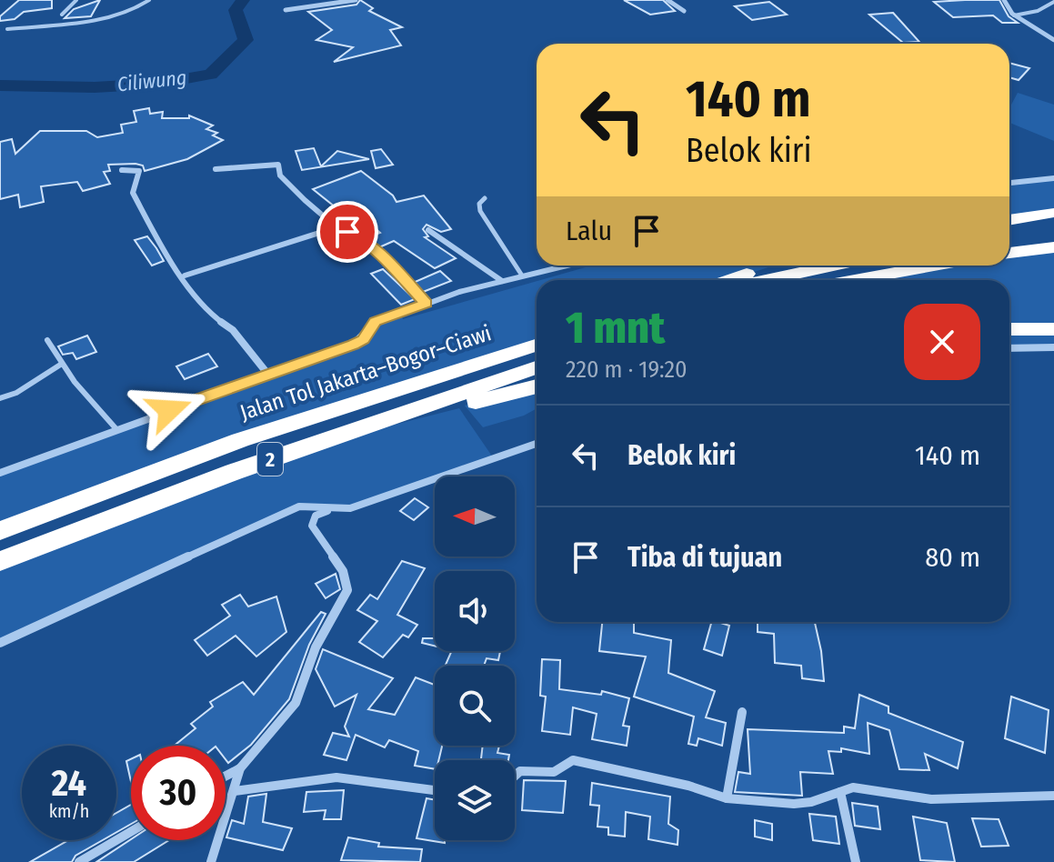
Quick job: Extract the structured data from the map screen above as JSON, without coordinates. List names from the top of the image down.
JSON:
{
  "streets": {
    "highway": ["Jalan Tol Jakarta–Bogor–Ciawi", "2"]
  },
  "water": ["Ciliwung"],
  "north": "left",
  "page": {
    "turn": ["140 m", "Belok kiri"],
    "then": "Lalu",
    "heading": ["1 mnt", "220 m · 19:20"],
    "list": [
      {
        "name": "Belok kiri",
        "value": "140 m"
      },
      {
        "name": "Tiba di tujuan",
        "value": "80 m"
      }
    ],
    "speed": "24 km/h",
    "limit": "30"
  }
}
